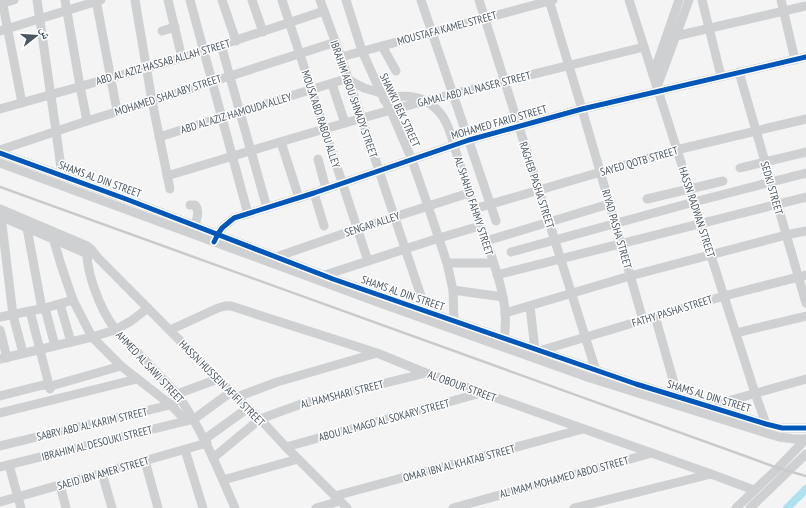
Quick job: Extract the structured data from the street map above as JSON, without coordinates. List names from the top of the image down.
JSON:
{
  "streets": {
    "street": [
      "MOUSTAFA KAMEL STREET",
      "ABD AL AZIZ HASSAB ALLAH STREET",
      "GAMAL ABD AL NASER STREET",
      "MOHAMED SHALABY STREET",
      "IBRAHIM ABOU SHNADY STREET",
      "SHAWKI BEK STREET",
      "ABD AL AZIZ HAMOUDA ALLEY",
      "MOUSA ABD RABOU ALLEY",
      "MOHAMED FARID STREET",
      "SAYED QOTB STREET",
      "SHAMS AL DIN STREET",
      "RAGHEB PASHA STREET",
      "SEDKI STREET",
      "AL SHAHID FAHMY STREET",
      "HASSN RADWAN STREET",
      "SENGAR ALLEY",
      "RIYAD PASHA STREET",
      "FATHY PASHA STREET",
      "AHMED AL SAWI STREET",
      "HASSN HUSSEIN AFIFI STREET",
      "AL OBOUR STREET",
      "AL HAMSHARI STREET",
      "ABOU AL MAGD AL SOKARY STREET",
      "SABRY ABD AL KARIM STREET",
      "IBRAHIM AL DESOUKI STREET",
      "OMAR IBN AL KHATAB STREET",
      "SAEID IBN AMER STREET",
      "AL IMAM MOHAMED ABDO STREET"
    ]
  },
  "crossings": [
    ["MOUSTAFA KAMEL STREET", "IBRAHIM ABOU SHNADY STREET"],
    ["MOUSTAFA KAMEL STREET", "SHAWKI BEK STREET"],
    ["MOUSTAFA KAMEL STREET", "RAGHEB PASHA STREET"],
    ["MOUSTAFA KAMEL STREET", "RIYAD PASHA STREET"],
    ["ABD AL AZIZ HASSAB ALLAH STREET", "IBRAHIM ABOU SHNADY STREET"],
    ["ABD AL AZIZ HASSAB ALLAH STREET", "MOUSA ABD RABOU ALLEY"],
    ["GAMAL ABD AL NASER STREET", "IBRAHIM ABOU SHNADY STREET"],
    ["GAMAL ABD AL NASER STREET", "SHAWKI BEK STREET"],
    ["GAMAL ABD AL NASER STREET", "MOUSA ABD RABOU ALLEY"],
    ["GAMAL ABD AL NASER STREET", "RAGHEB PASHA STREET"],
    ["GAMAL ABD AL NASER STREET", "AL SHAHID FAHMY STREET"],
    ["GAMAL ABD AL NASER STREET", "HASSN RADWAN STREET"],
    ["GAMAL ABD AL NASER STREET", "RIYAD PASHA STREET"],
    ["MOHAMED SHALABY STREET", "IBRAHIM ABOU SHNADY STREET"],
    ["MOHAMED SHALABY STREET", "MOUSA ABD RABOU ALLEY"],
    ["MOHAMED SHALABY STREET", "SHAMS AL DIN STREET"],
    ["IBRAHIM ABOU SHNADY STREET", "ABD AL AZIZ HAMOUDA ALLEY"],
    ["IBRAHIM ABOU SHNADY STREET", "MOHAMED FARID STREET"],
    ["IBRAHIM ABOU SHNADY STREET", "SHAMS AL DIN STREET"],
    ["IBRAHIM ABOU SHNADY STREET", "SENGAR ALLEY"],
    ["SHAWKI BEK STREET", "MOHAMED FARID STREET"],
    ["SHAWKI BEK STREET", "SHAMS AL DIN STREET"],
    ["SHAWKI BEK STREET", "AL SHAHID FAHMY STREET"],
    ["SHAWKI BEK STREET", "SENGAR ALLEY"],
    ["ABD AL AZIZ HAMOUDA ALLEY", "MOUSA ABD RABOU ALLEY"],
    ["MOUSA ABD RABOU ALLEY", "MOHAMED FARID STREET"],
    ["MOUSA ABD RABOU ALLEY", "SENGAR ALLEY"],
    ["MOHAMED FARID STREET", "SHAMS AL DIN STREET"],
    ["MOHAMED FARID STREET", "RAGHEB PASHA STREET"],
    ["MOHAMED FARID STREET", "SEDKI STREET"],
    ["MOHAMED FARID STREET", "AL SHAHID FAHMY STREET"],
    ["MOHAMED FARID STREET", "HASSN RADWAN STREET"],
    ["MOHAMED FARID STREET", "RIYAD PASHA STREET"],
    ["SAYED QOTB STREET", "RAGHEB PASHA STREET"],
    ["SAYED QOTB STREET", "SEDKI STREET"],
    ["SAYED QOTB STREET", "AL SHAHID FAHMY STREET"],
    ["SAYED QOTB STREET", "HASSN RADWAN STREET"],
    ["SAYED QOTB STREET", "RIYAD PASHA STREET"],
    ["SHAMS AL DIN STREET", "RAGHEB PASHA STREET"],
    ["SHAMS AL DIN STREET", "AL SHAHID FAHMY STREET"],
    ["SHAMS AL DIN STREET", "HASSN RADWAN STREET"],
    ["SHAMS AL DIN STREET", "SENGAR ALLEY"],
    ["SHAMS AL DIN STREET", "FATHY PASHA STREET"],
    ["RAGHEB PASHA STREET", "FATHY PASHA STREET"],
    ["SEDKI STREET", "FATHY PASHA STREET"],
    ["AL SHAHID FAHMY STREET", "SENGAR ALLEY"],
    ["HASSN RADWAN STREET", "FATHY PASHA STREET"],
    ["RIYAD PASHA STREET", "FATHY PASHA STREET"],
    ["AHMED AL SAWI STREET", "HASSN HUSSEIN AFIFI STREET"],
    ["AHMED AL SAWI STREET", "AL HAMSHARI STREET"],
    ["AHMED AL SAWI STREET", "SABRY ABD AL KARIM STREET"],
    ["AHMED AL SAWI STREET", "IBRAHIM AL DESOUKI STREET"],
    ["AHMED AL SAWI STREET", "SAEID IBN AMER STREET"],
    ["HASSN HUSSEIN AFIFI STREET", "AL OBOUR STREET"],
    ["HASSN HUSSEIN AFIFI STREET", "AL HAMSHARI STREET"],
    ["HASSN HUSSEIN AFIFI STREET", "ABOU AL MAGD AL SOKARY STREET"],
    ["HASSN HUSSEIN AFIFI STREET", "SABRY ABD AL KARIM STREET"],
    ["HASSN HUSSEIN AFIFI STREET", "OMAR IBN AL KHATAB STREET"],
    ["AL OBOUR STREET", "AL HAMSHARI STREET"],
    ["AL OBOUR STREET", "ABOU AL MAGD AL SOKARY STREET"],
    ["AL OBOUR STREET", "OMAR IBN AL KHATAB STREET"],
    ["AL OBOUR STREET", "AL IMAM MOHAMED ABDO STREET"]
  ],
  "north": "right"
}
